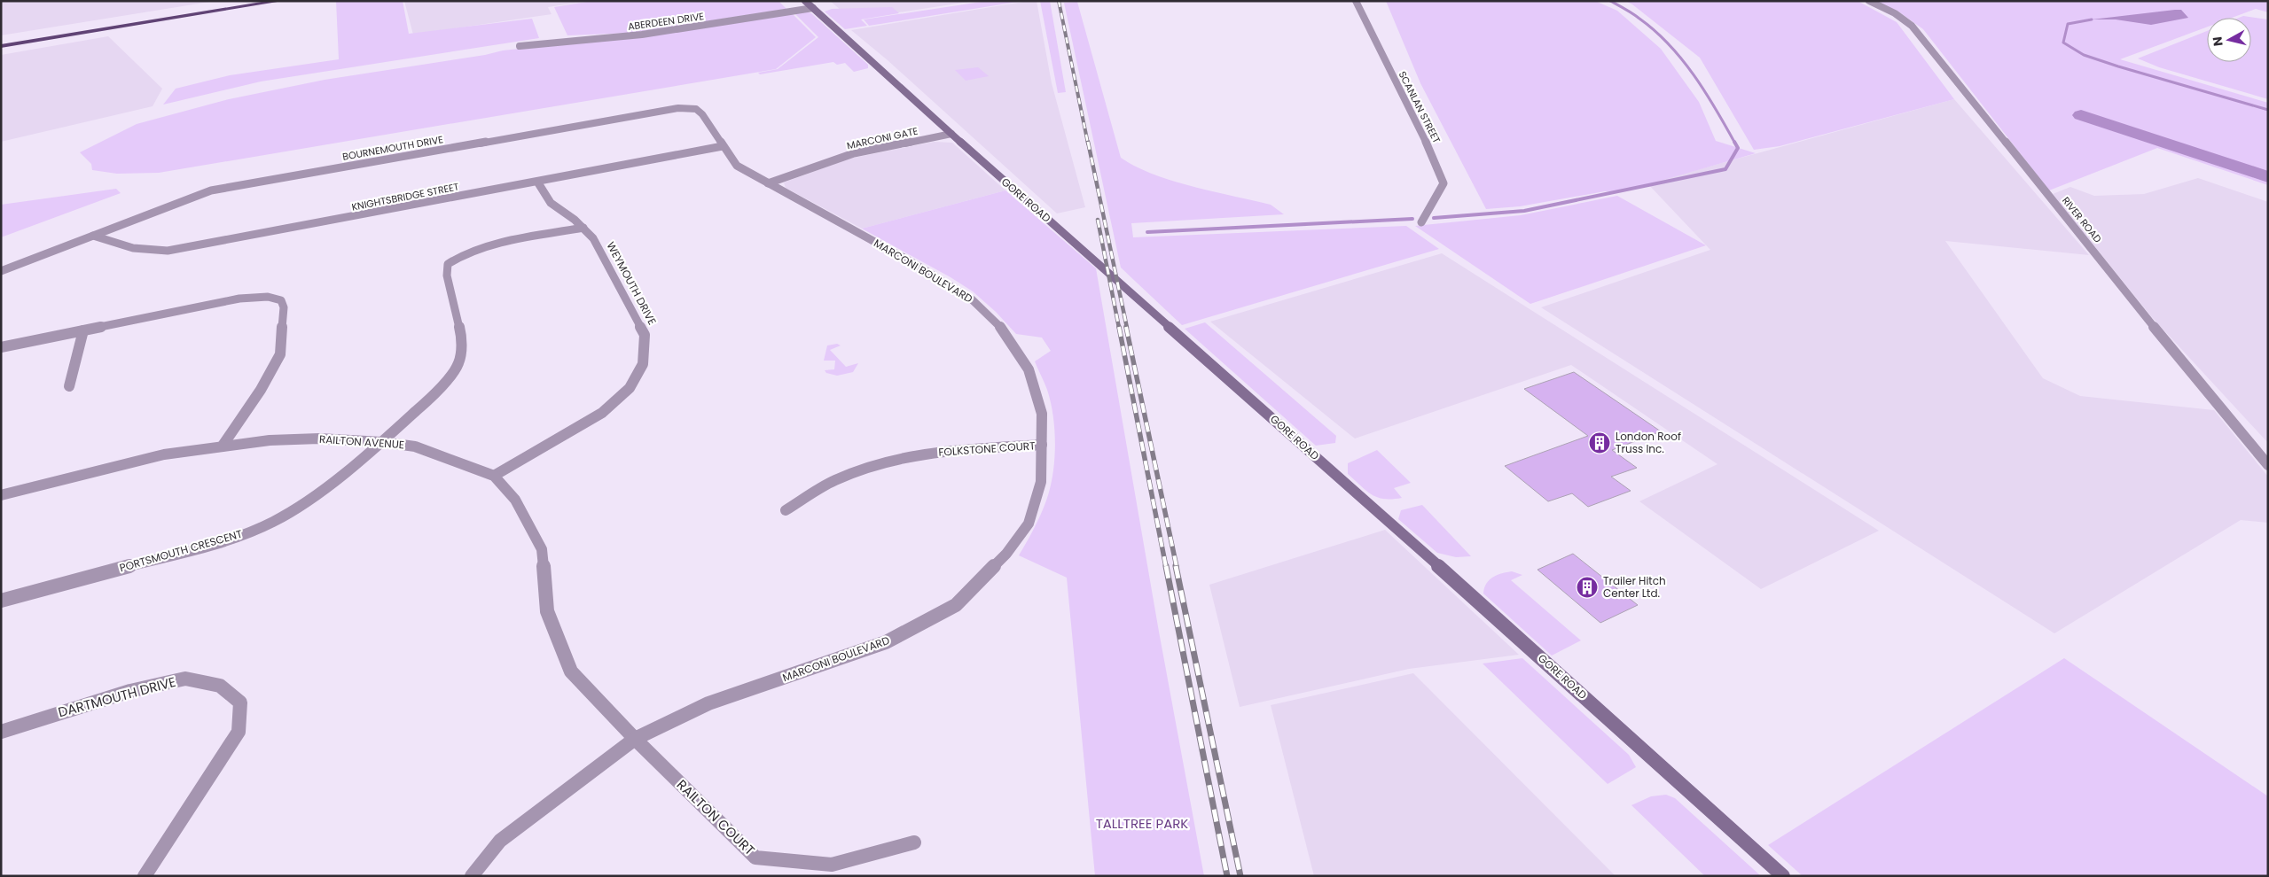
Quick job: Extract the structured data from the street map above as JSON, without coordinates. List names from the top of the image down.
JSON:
{
  "streets": {
    "main road": ["GORE ROAD"],
    "street": [
      "ABERDEEN DRIVE",
      "SCANLAN STREET",
      "MARCONI GATE",
      "BOURNEMOUTH DRIVE",
      "KNIGHTSBRIDGE STREET",
      "RIVER ROAD",
      "MARCONI BOULEVARD",
      "WEYMOUTH DRIVE",
      "RAILTON AVENUE",
      "FOLKSTONE COURT",
      "PORTSMOUTH CRESCENT",
      "DARTMOUTH DRIVE",
      "RAILTON COURT"
    ]
  },
  "crossings": [
    ["ABERDEEN DRIVE", "GORE ROAD"],
    ["MARCONI GATE", "BOURNEMOUTH DRIVE"],
    ["MARCONI GATE", "GORE ROAD"],
    ["MARCONI GATE", "MARCONI BOULEVARD"],
    ["BOURNEMOUTH DRIVE", "KNIGHTSBRIDGE STREET"],
    ["BOURNEMOUTH DRIVE", "MARCONI BOULEVARD"],
    ["KNIGHTSBRIDGE STREET", "WEYMOUTH DRIVE"],
    ["MARCONI BOULEVARD", "RAILTON AVENUE"],
    ["MARCONI BOULEVARD", "FOLKSTONE COURT"],
    ["MARCONI BOULEVARD", "RAILTON COURT"],
    ["WEYMOUTH DRIVE", "RAILTON AVENUE"],
    ["WEYMOUTH DRIVE", "PORTSMOUTH CRESCENT"],
    ["RAILTON AVENUE", "PORTSMOUTH CRESCENT"],
    ["RAILTON AVENUE", "RAILTON COURT"]
  ],
  "parks": ["TALLTREE PARK"],
  "places": {
    "building": ["London Roof Truss Inc.", "Trailer Hitch Center Ltd."]
  },
  "north": "left"
}
